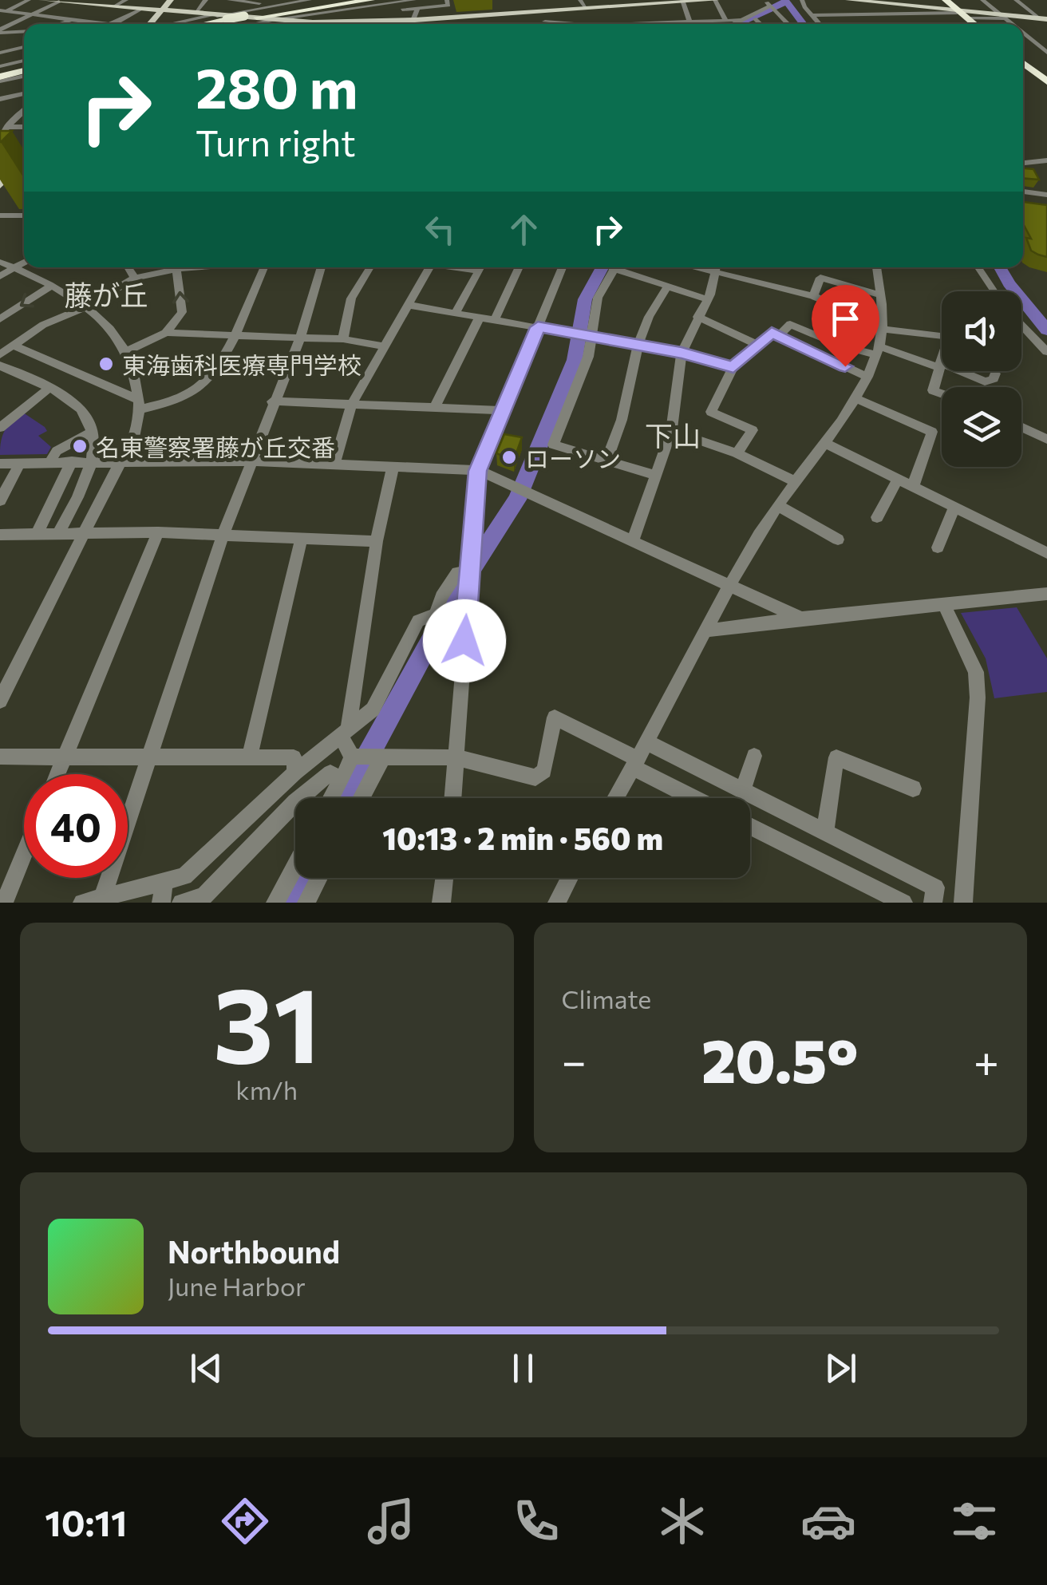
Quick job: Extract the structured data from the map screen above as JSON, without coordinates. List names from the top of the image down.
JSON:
{
  "districts": ["藤が丘", "下山"],
  "places": ["東海歯科医療専門学校", "名東警察署藤が丘交番", "ローソン"],
  "page": {
    "turn": ["280 m", "Turn right"],
    "limit": "40",
    "trip": "10:13 · 2 min · 560 m",
    "tile": [
      ["31", "km/h"],
      "Climate"
    ],
    "heat": ["−", "20.5°", "+"],
    "song": ["Northbound", "June Harbor"],
    "tabs": "10:11"
  }
}
